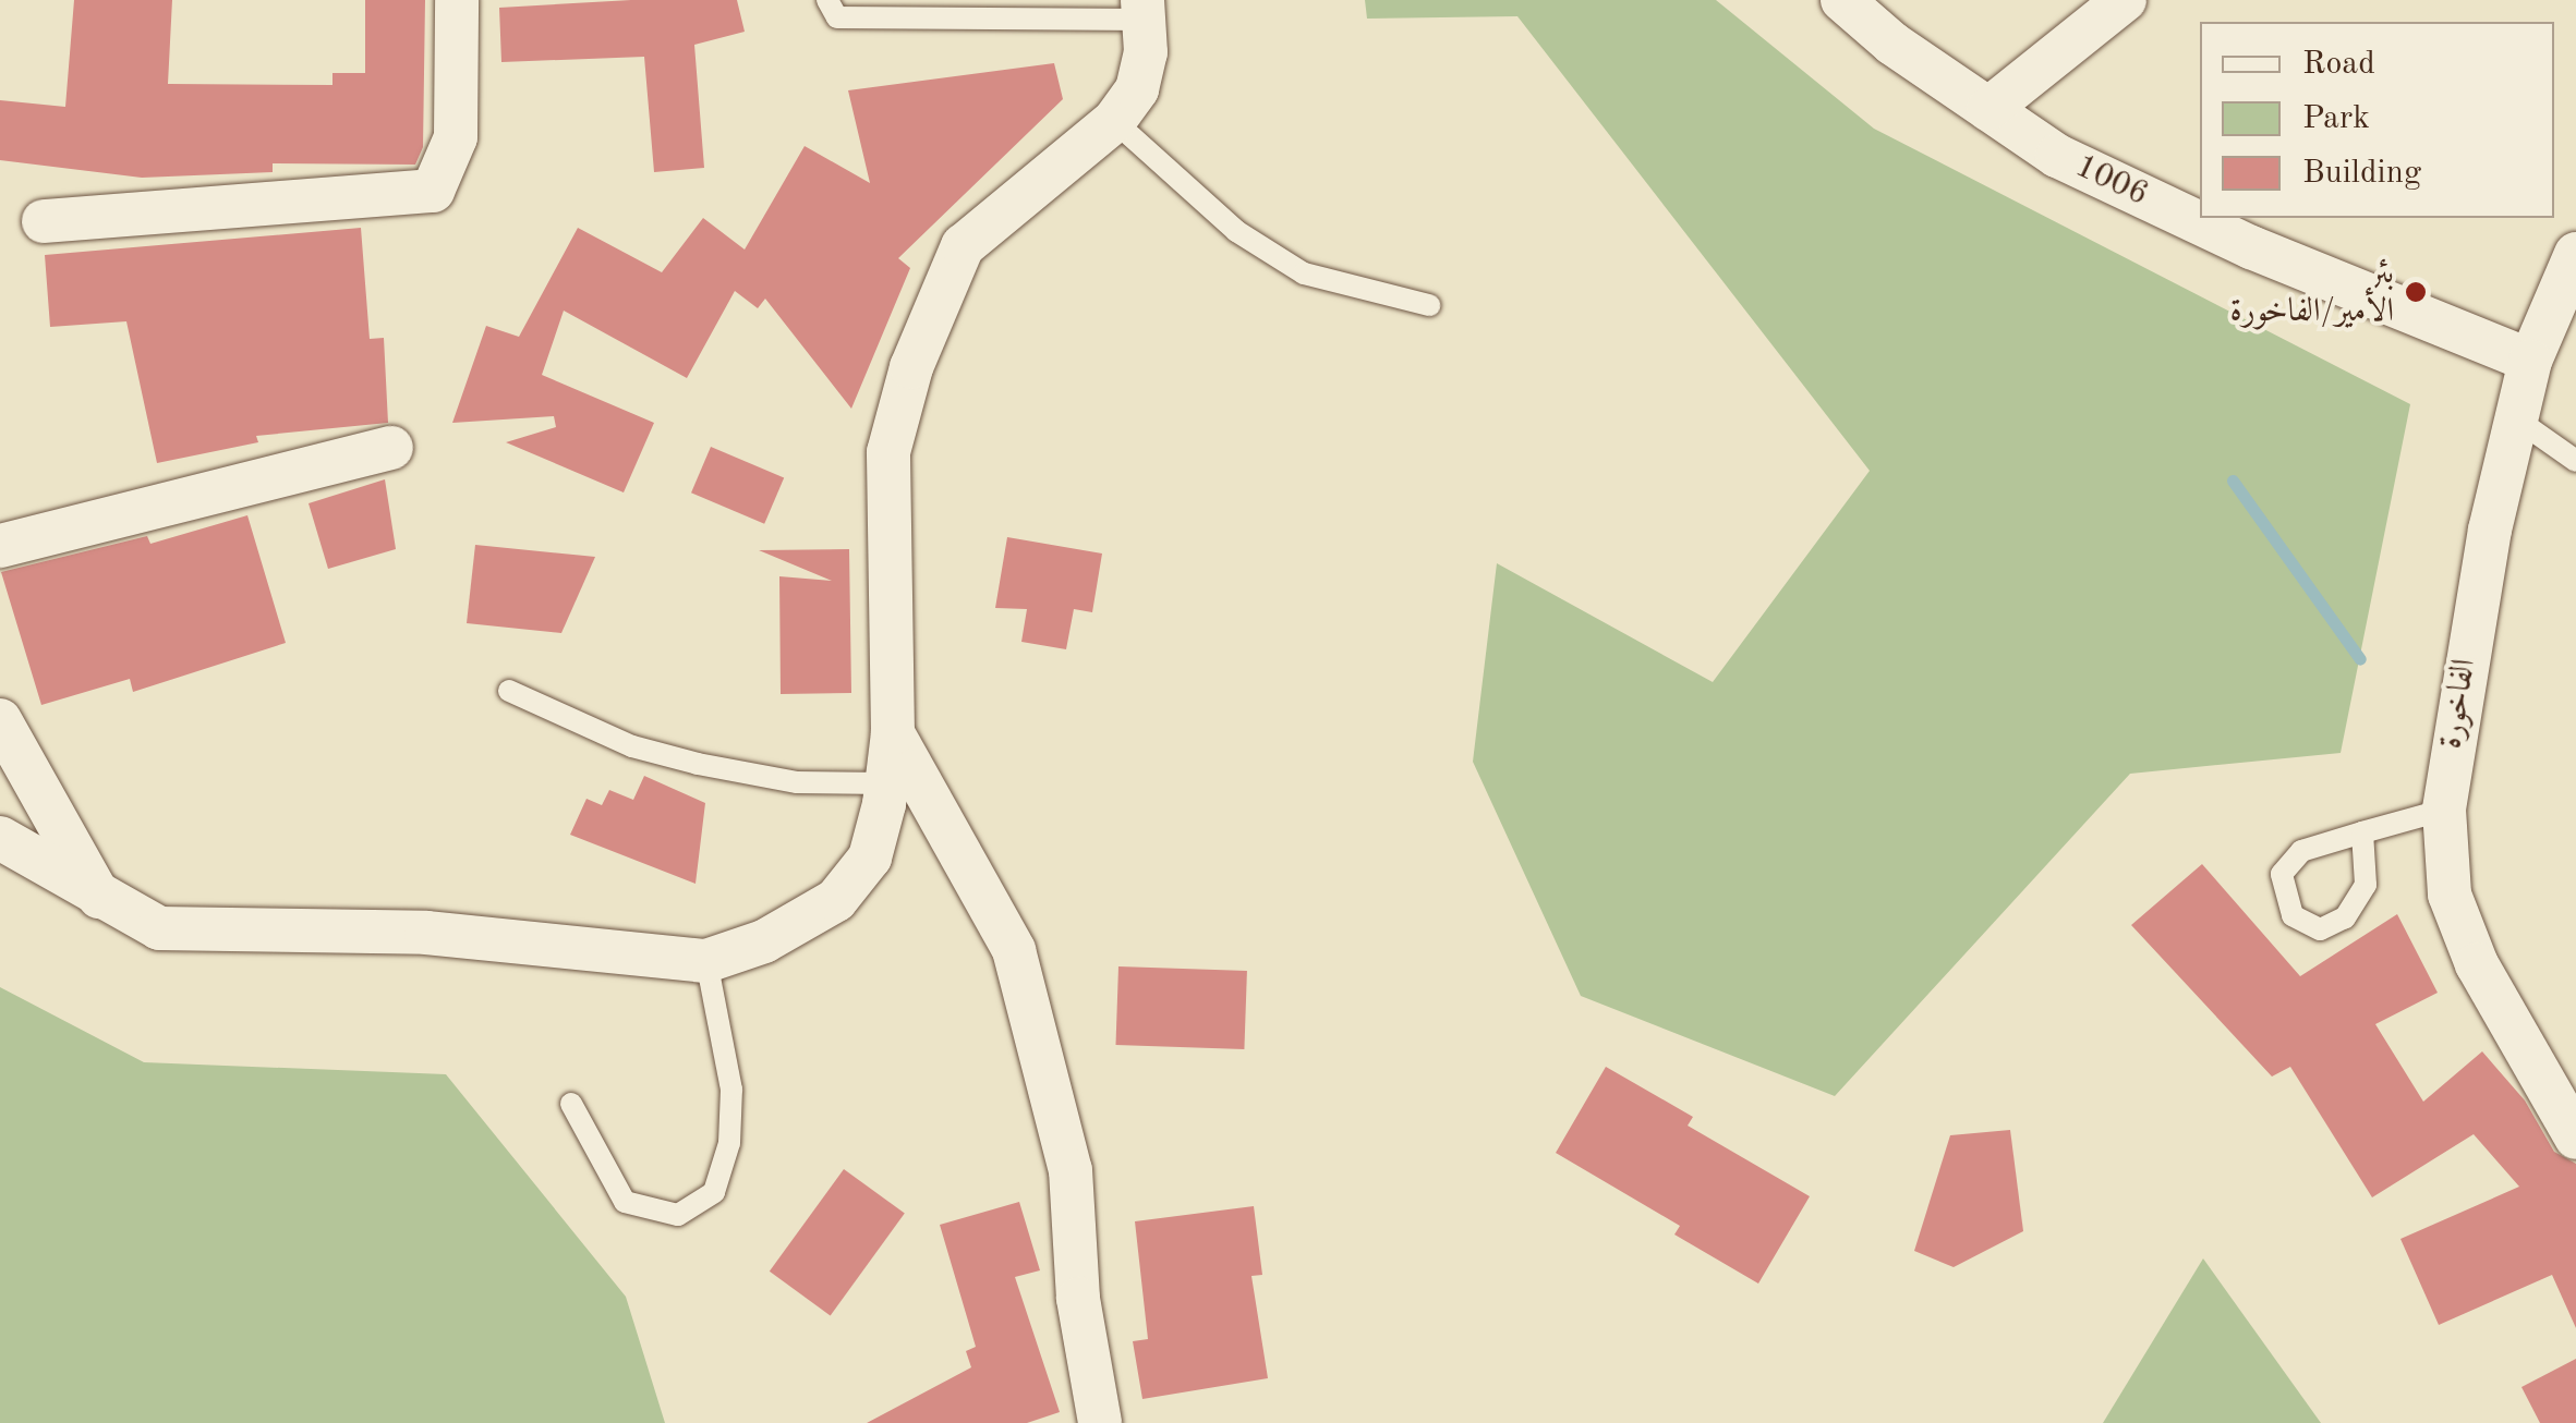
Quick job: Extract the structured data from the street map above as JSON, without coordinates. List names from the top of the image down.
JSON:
{
  "streets": {
    "street": ["1006", "الفاخورة"]
  },
  "crossings": [
    ["1006", "الفاخورة"]
  ],
  "places": ["بئر الأمير/الفاخورة"],
  "legend": ["Road", "Park", "Building"]
}
